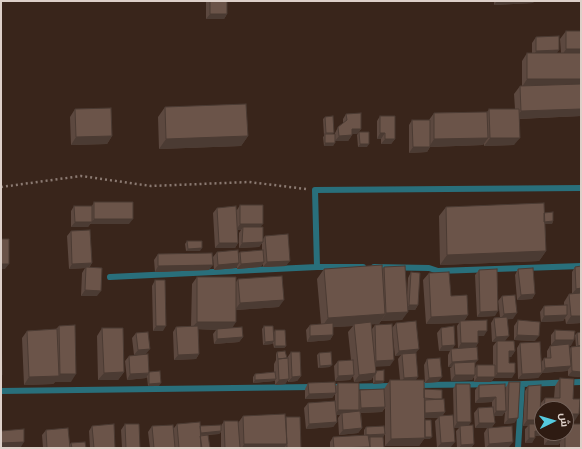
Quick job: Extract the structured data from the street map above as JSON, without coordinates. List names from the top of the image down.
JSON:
{
  "north": "right"
}
